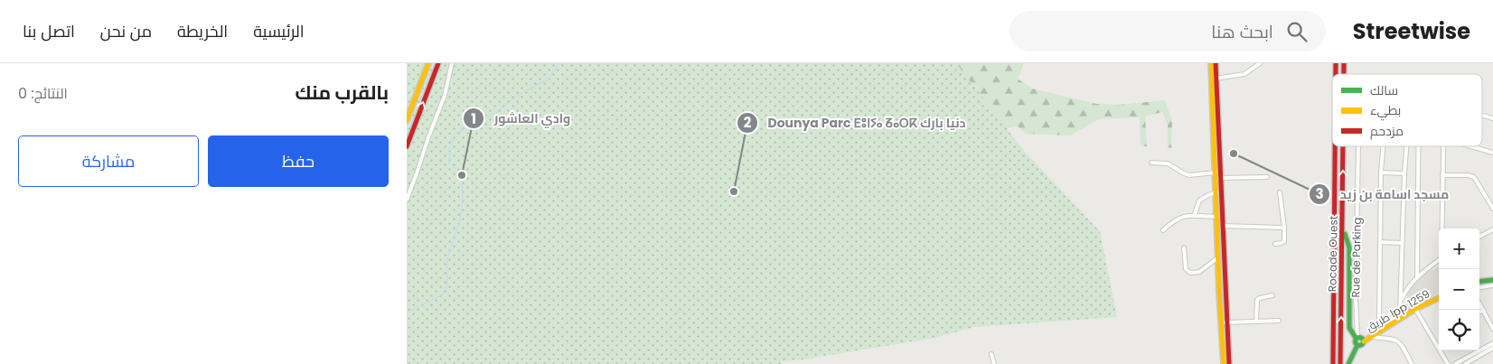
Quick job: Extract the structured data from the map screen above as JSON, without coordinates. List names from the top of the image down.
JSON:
{
  "streets": {
    "main road": ["Rocade Ouest", "طريق lpp 1259"],
    "street": ["Rue de Parking"]
  },
  "crossings": [
    ["Rue de Parking", "طريق lpp 1259"]
  ],
  "places": ["مسجد اسامة بن زيد", "وادي العاشور", "Dounya Parc ⴹⵓⵏⵢⴰ ⵒⴰⵔⴽ دنيا بارك"],
  "legend": ["سالك", "بطيء", "مزدحم"],
  "page": {
    "header": "Streetwise",
    "search": "ابحث هنا",
    "nav": [
      "الرئيسية",
      "الخريطة",
      "من نحن",
      "اتصل بنا"
    ],
    "heading": ["بالقرب منك", "النتائج: 0"],
    "buttons": ["حفظ", "مشاركة"],
    "map_buttons": ["+", "−"]
  }
}
